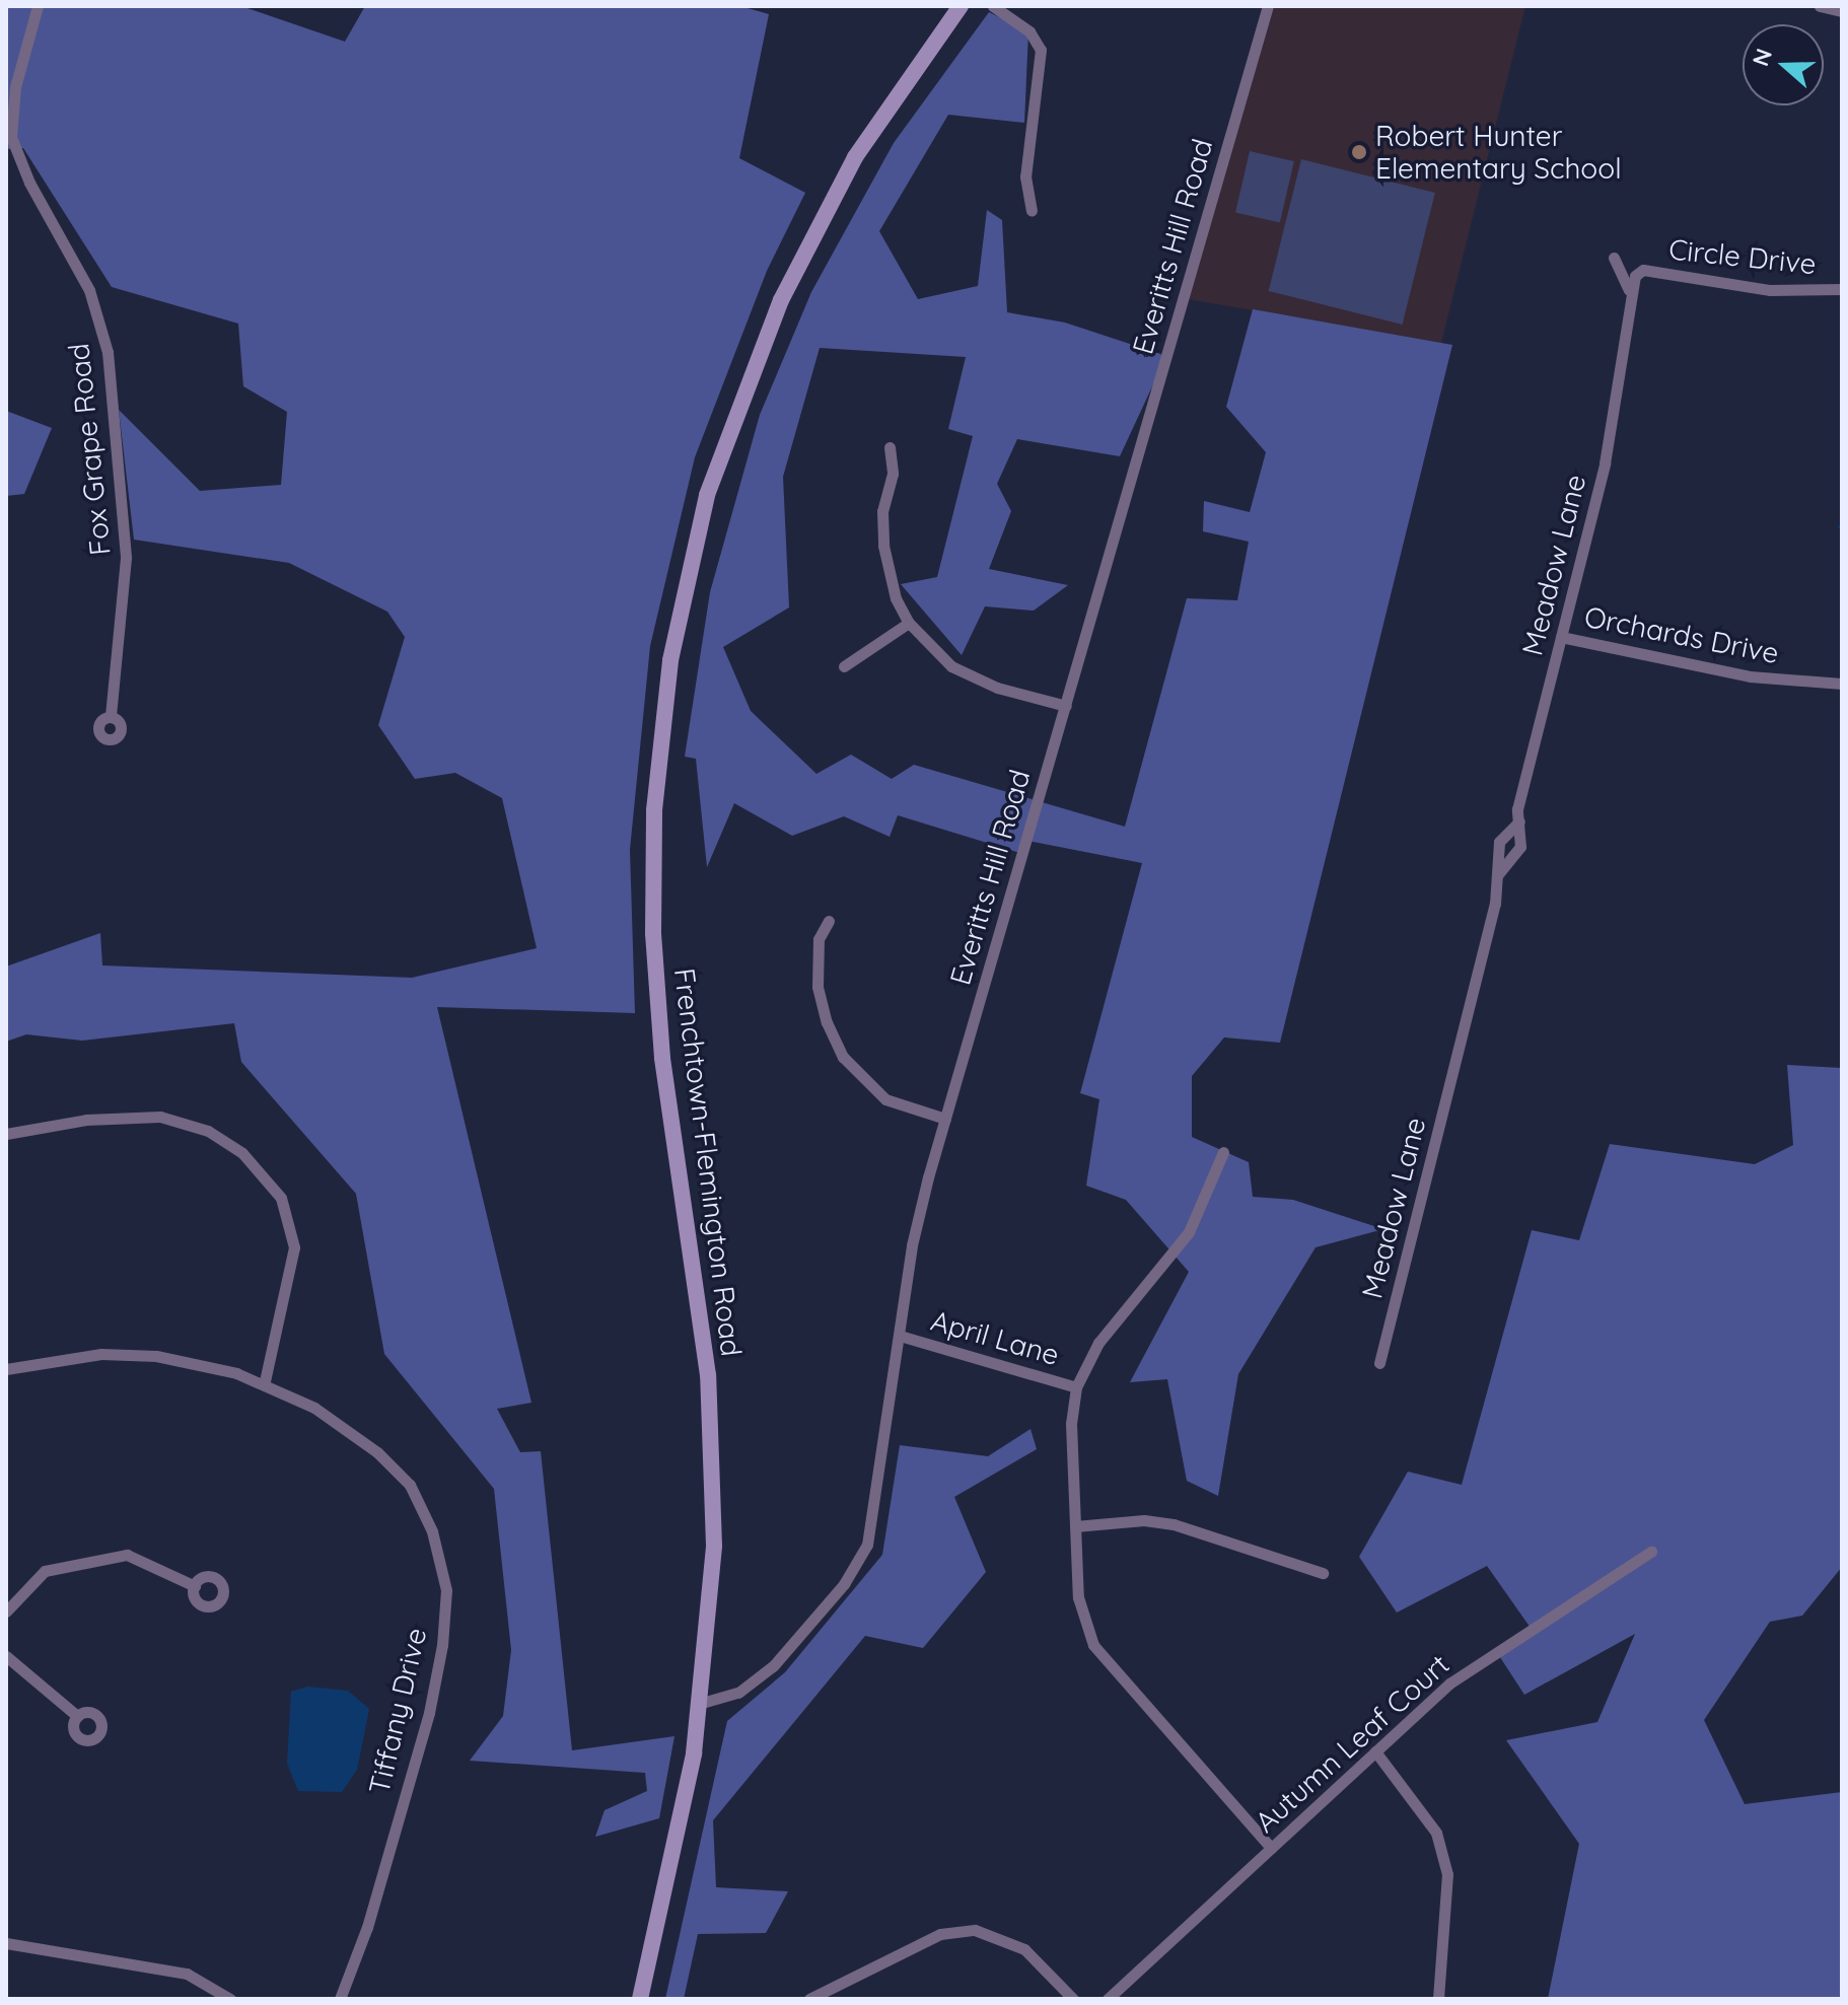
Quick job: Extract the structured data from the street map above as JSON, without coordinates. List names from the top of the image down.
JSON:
{
  "streets": {
    "main road": ["Frenchtown-Flemington Road"],
    "street": [
      "Everitts Hill Road",
      "Circle Drive",
      "Fox Grape Road",
      "Meadow Lane",
      "Orchards Drive",
      "April Lane",
      "Tiffany Drive",
      "Autumn Leaf Court"
    ]
  },
  "crossings": [
    ["Everitts Hill Road", "Frenchtown-Flemington Road"],
    ["Everitts Hill Road", "April Lane"],
    ["Circle Drive", "Meadow Lane"],
    ["Meadow Lane", "Orchards Drive"]
  ],
  "places": ["Robert Hunter Elementary School"],
  "north": "left"
}
